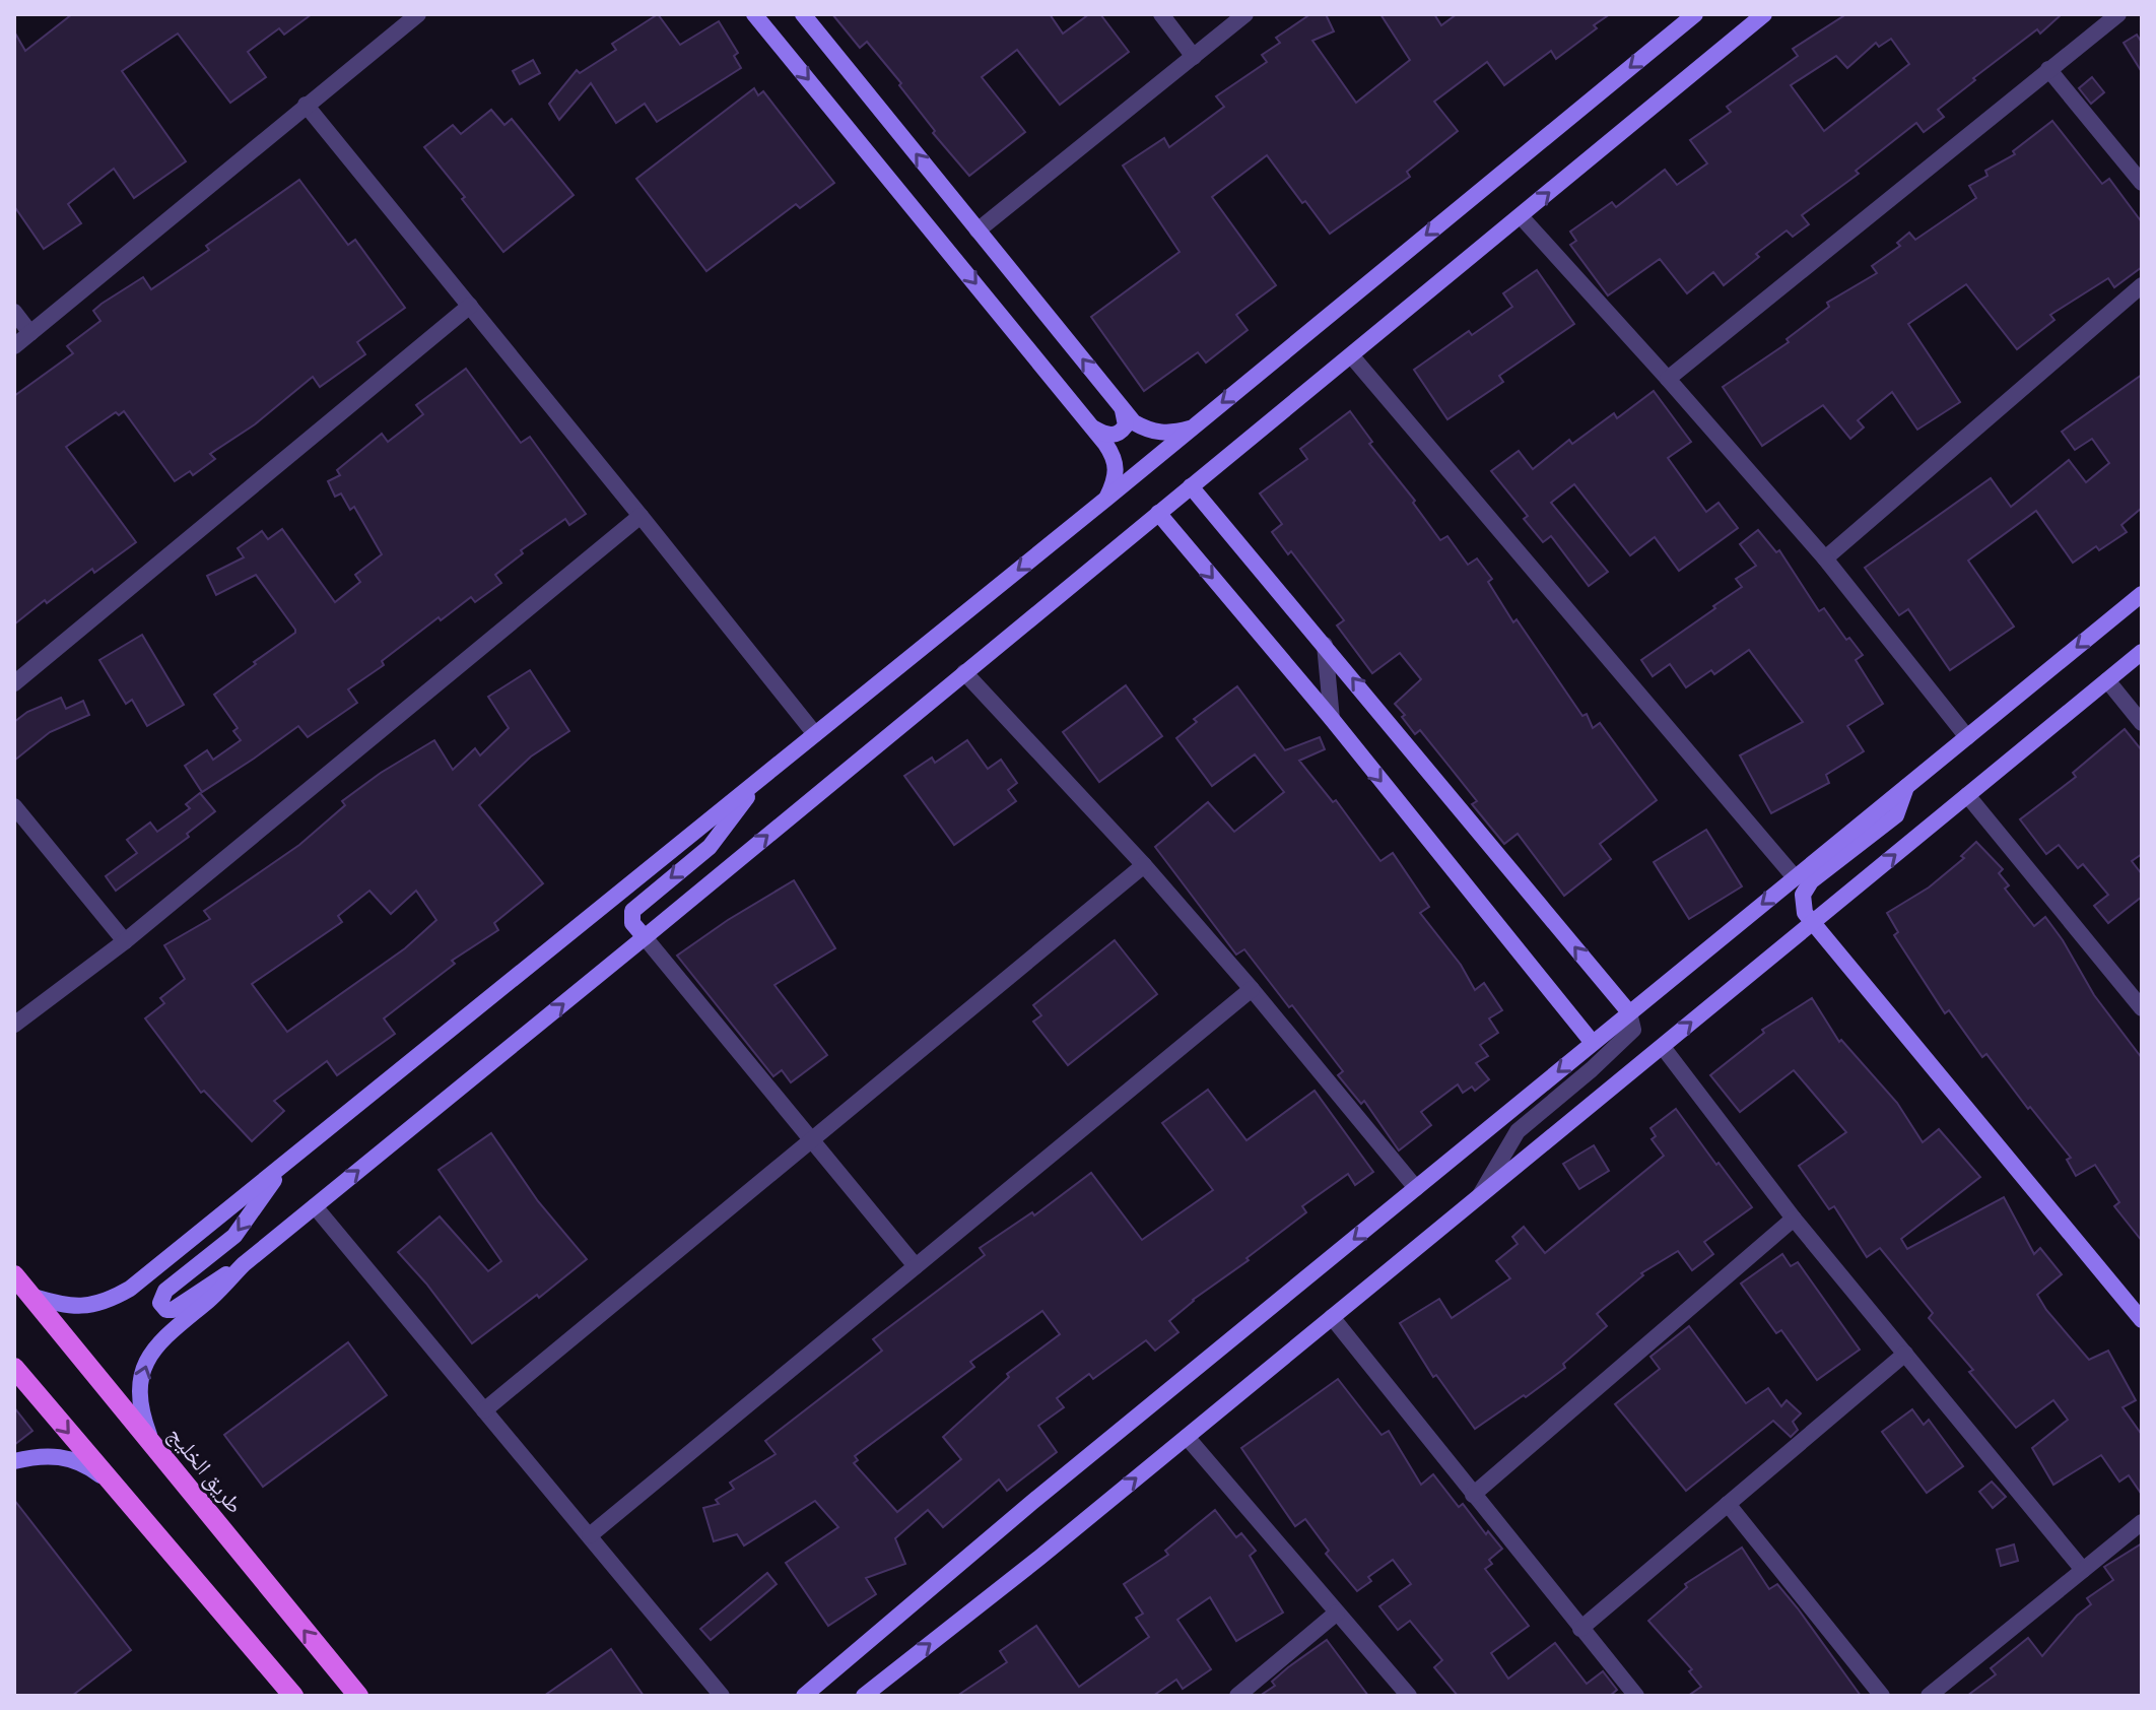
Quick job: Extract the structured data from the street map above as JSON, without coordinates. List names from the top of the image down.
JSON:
{
  "streets": {
    "main road": ["طريق الخليج"]
  }
}
